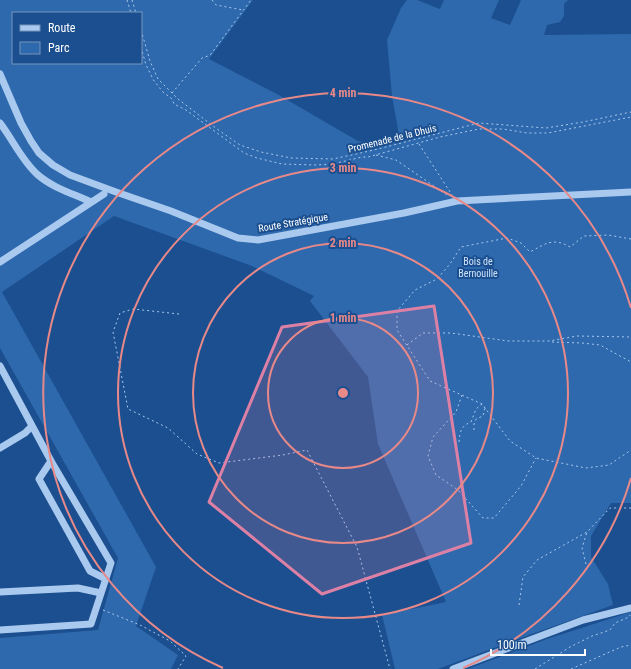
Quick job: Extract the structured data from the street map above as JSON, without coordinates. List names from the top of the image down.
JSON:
{
  "streets": {
    "street": ["Route Stratégique"],
    "path": ["Promenade de la Dhuis"]
  },
  "parks": ["Bois de Bernouille"],
  "legend": ["Route", "Parc"],
  "scale_bar": "100 m",
  "rings": [
    "4 min",
    "3 min",
    "2 min",
    "1 min"
  ]
}
